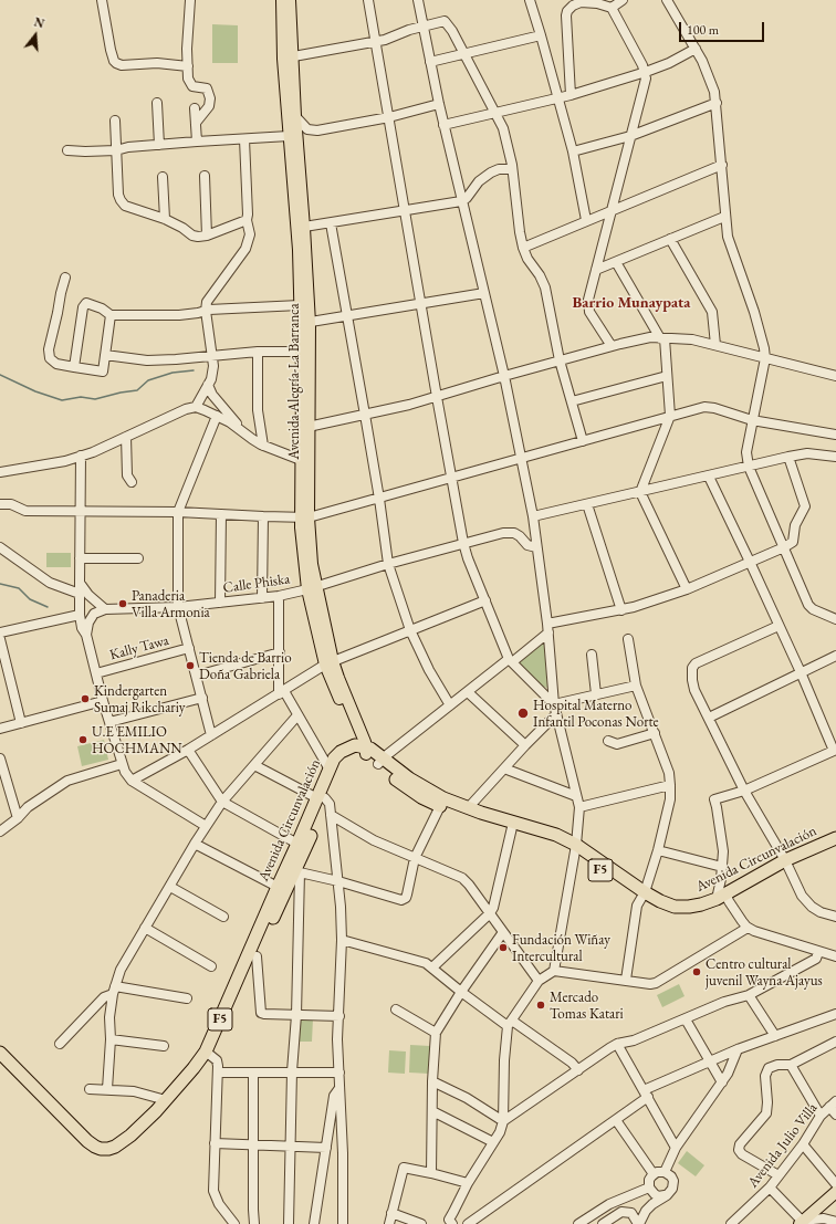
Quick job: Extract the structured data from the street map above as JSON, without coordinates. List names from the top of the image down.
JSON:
{
  "streets": {
    "highway": ["Avenida Circunvalación", "F5"],
    "main road": ["Avenida Alegría-La Barranca"],
    "street": ["Calle Phiska", "Kally Tawa", "Avenida Julio Villa"]
  },
  "crossings": [
    ["Avenida Alegría-La Barranca", "Calle Phiska"],
    ["Avenida Alegría-La Barranca", "Avenida Circunvalación"]
  ],
  "districts": ["Barrio Munaypata"],
  "places": [
    "Panaderia Villa Armonia",
    "Tienda de Barrio Doña Gabriela",
    "Kindergarten Sumaj Rikchariy",
    "Hospital Materno Infantil Poconas Norte",
    "U.E EMILIO HOCHMANN",
    "Fundación Wiñay Intercultural",
    "Centro cultural juvenil Wayna Ajayus",
    "Mercado Tomas Katari"
  ],
  "scale_bar": "100 m",
  "north": "top"
}
